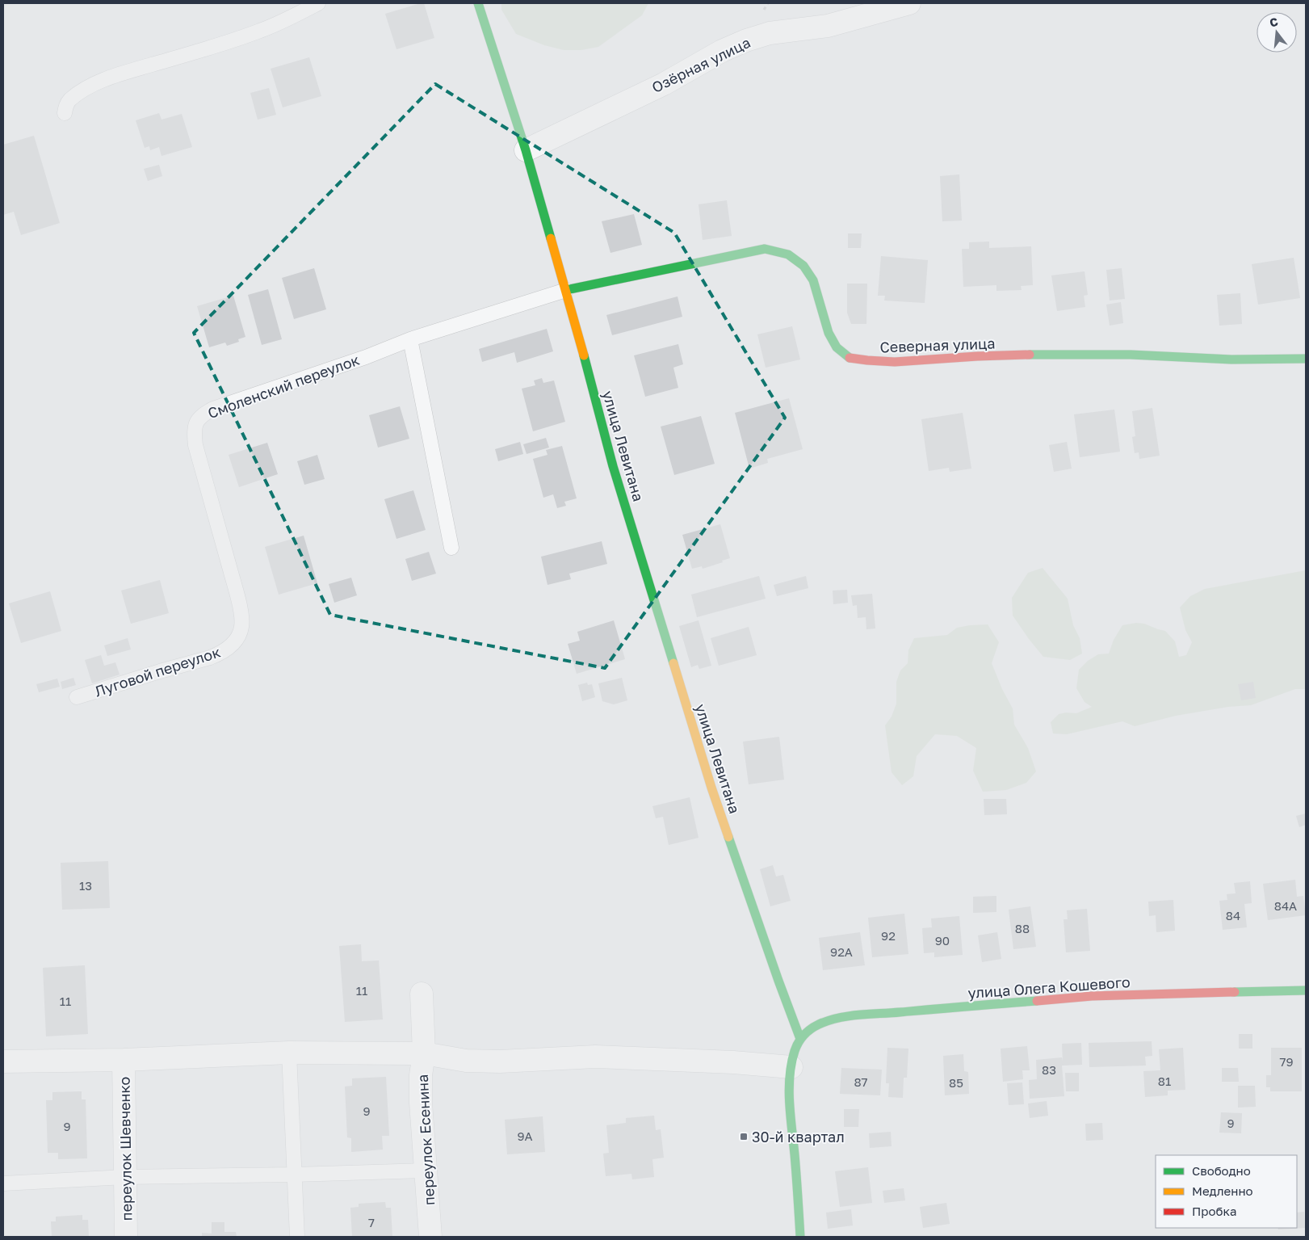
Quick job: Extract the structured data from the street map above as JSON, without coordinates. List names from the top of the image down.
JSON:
{
  "streets": {
    "street": [
      "Озёрная улица",
      "Северная улица",
      "улица Левитана",
      "улица Олега Кошевого",
      "переулок Есенина",
      "переулок Шевченко"
    ],
    "lane": ["Смоленский переулок", "Луговой переулок"]
  },
  "crossings": [
    ["Озёрная улица", "улица Левитана"],
    ["Северная улица", "Смоленский переулок"],
    ["Северная улица", "улица Левитана"],
    ["Смоленский переулок", "улица Левитана"],
    ["Смоленский переулок", "Луговой переулок"],
    ["улица Левитана", "улица Олега Кошевого"]
  ],
  "places": {
    "transit": ["30-й квартал"]
  },
  "house_numbers": [
    "13",
    "84А",
    "84",
    "88",
    "92",
    "90",
    "92А",
    "11",
    "11",
    "79",
    "83",
    "81",
    "87",
    "85",
    "9",
    "9",
    "9",
    "9А",
    "7"
  ],
  "legend": ["Свободно", "Медленно", "Пробка"],
  "north": "top"
}
